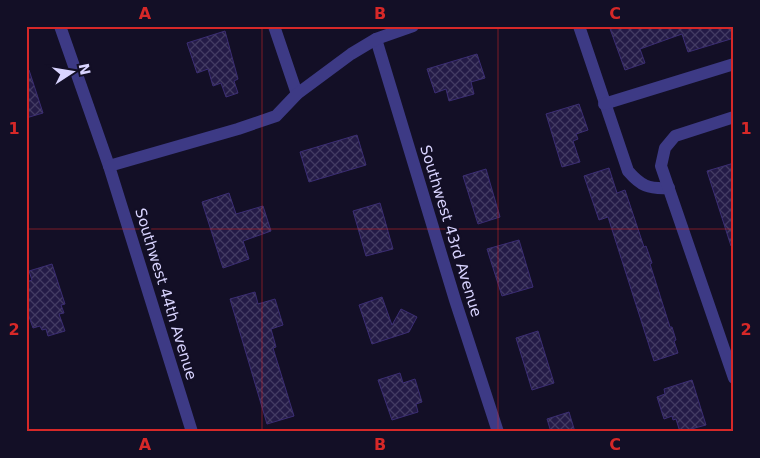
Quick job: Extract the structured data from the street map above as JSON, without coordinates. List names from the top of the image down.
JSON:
{
  "streets": {
    "street": ["Southwest 43rd Avenue", "Southwest 44th Avenue"]
  },
  "north": "right",
  "grid": {
    "columns": ["A", "B", "C"],
    "rows": ["1", "2"]
  }
}
